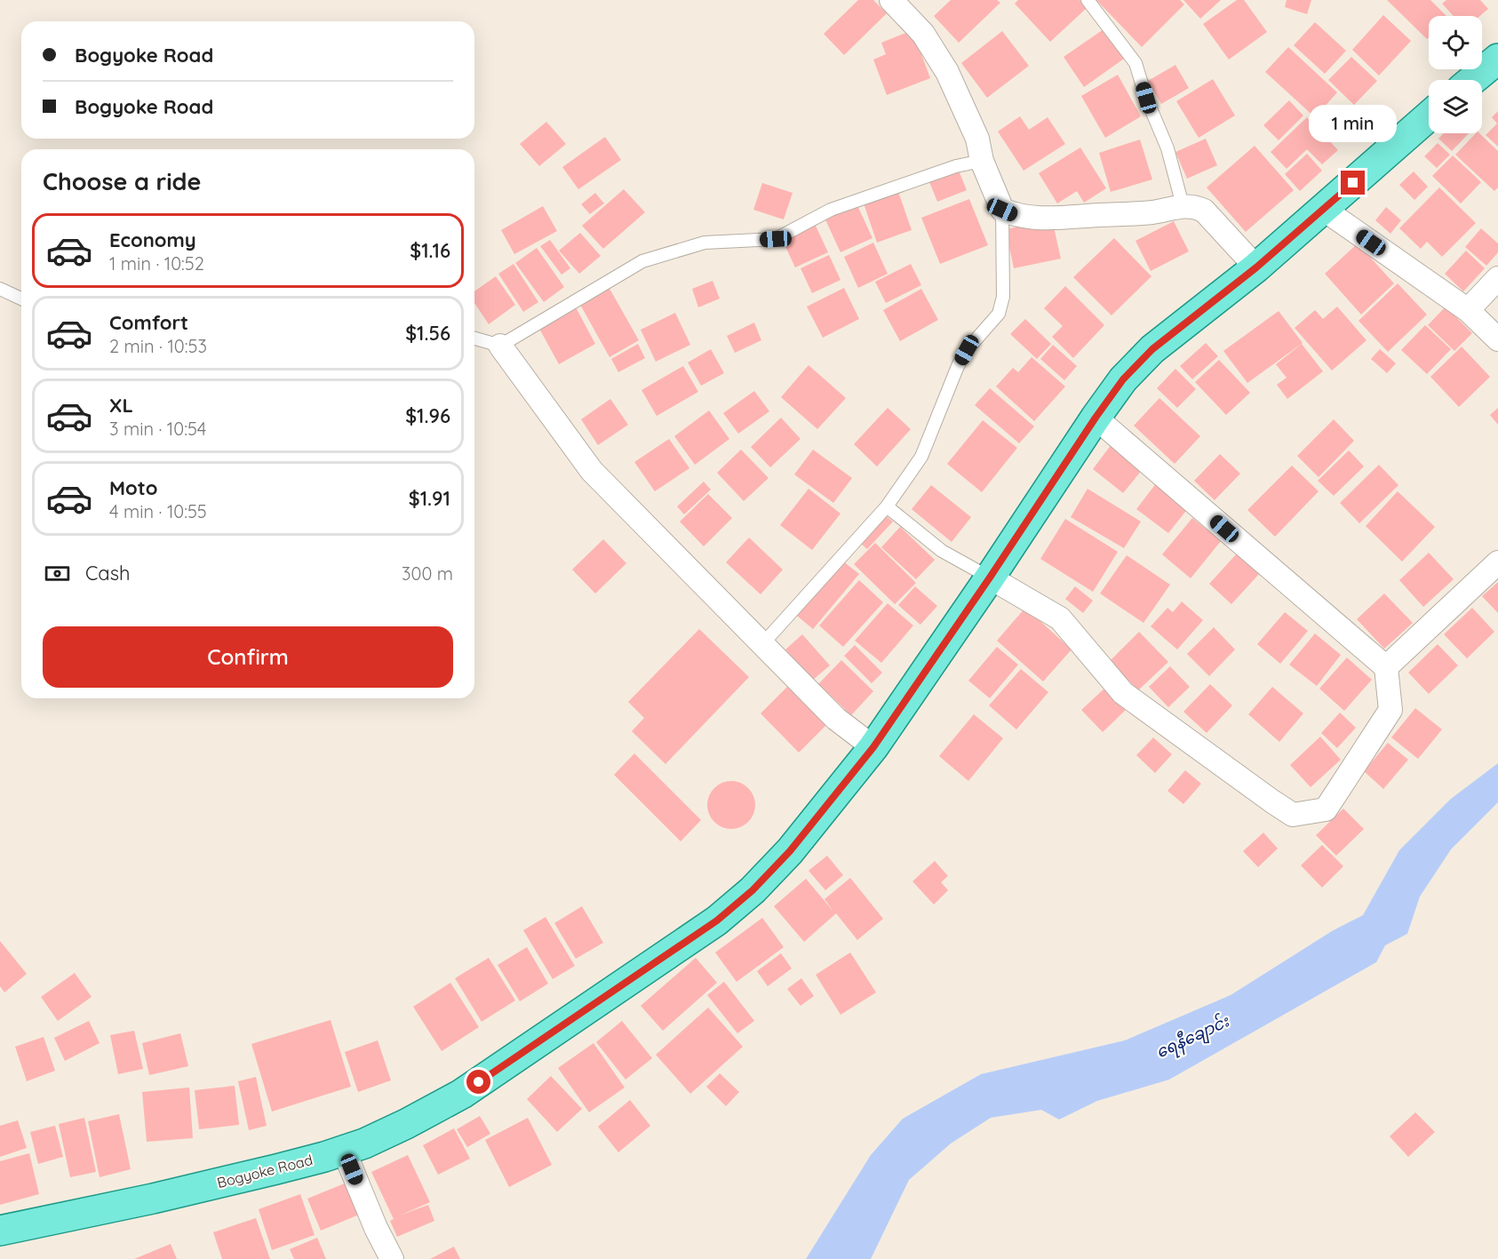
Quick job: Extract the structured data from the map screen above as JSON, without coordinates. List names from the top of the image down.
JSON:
{
  "streets": {
    "main road": ["Bogyoke Road"]
  },
  "water": ["ရေနီချောင်း"],
  "page": {
    "banner": ["Bogyoke Road", "Bogyoke Road"],
    "bubble": "1 min",
    "heading": "Choose a ride",
    "list": [
      {
        "name": "Economy",
        "note": "1 min · 10:52",
        "value": "$1.16"
      },
      {
        "name": "Comfort",
        "note": "2 min · 10:53",
        "value": "$1.56"
      },
      {
        "name": "XL",
        "note": "3 min · 10:54",
        "value": "$1.96"
      },
      {
        "name": "Moto",
        "note": "4 min · 10:55",
        "value": "$1.91"
      }
    ],
    "pay": ["Cash", "300 m"],
    "buttons": "Confirm"
  }
}
